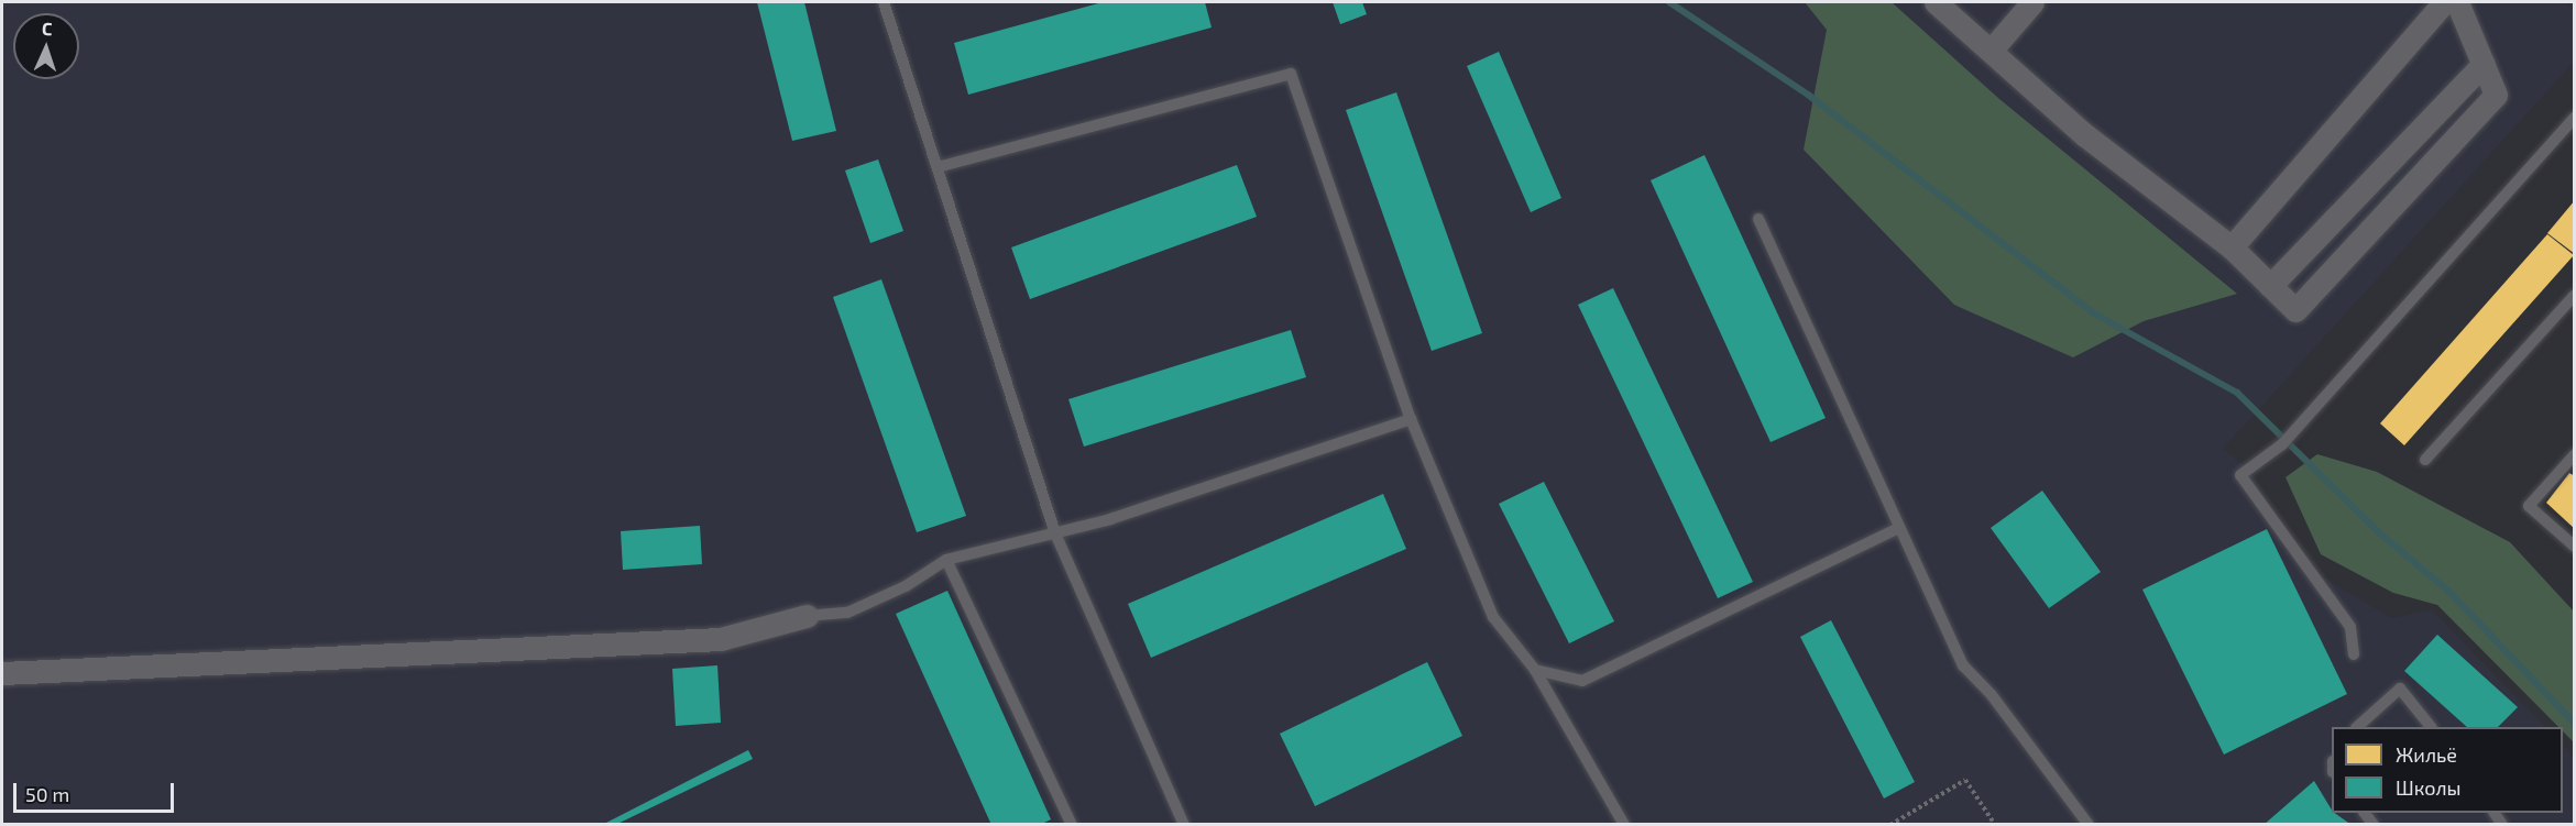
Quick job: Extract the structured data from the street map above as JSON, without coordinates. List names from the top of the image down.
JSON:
{
  "legend": ["Жильё", "Школы"],
  "scale_bar": "50 m",
  "north": "top"
}
